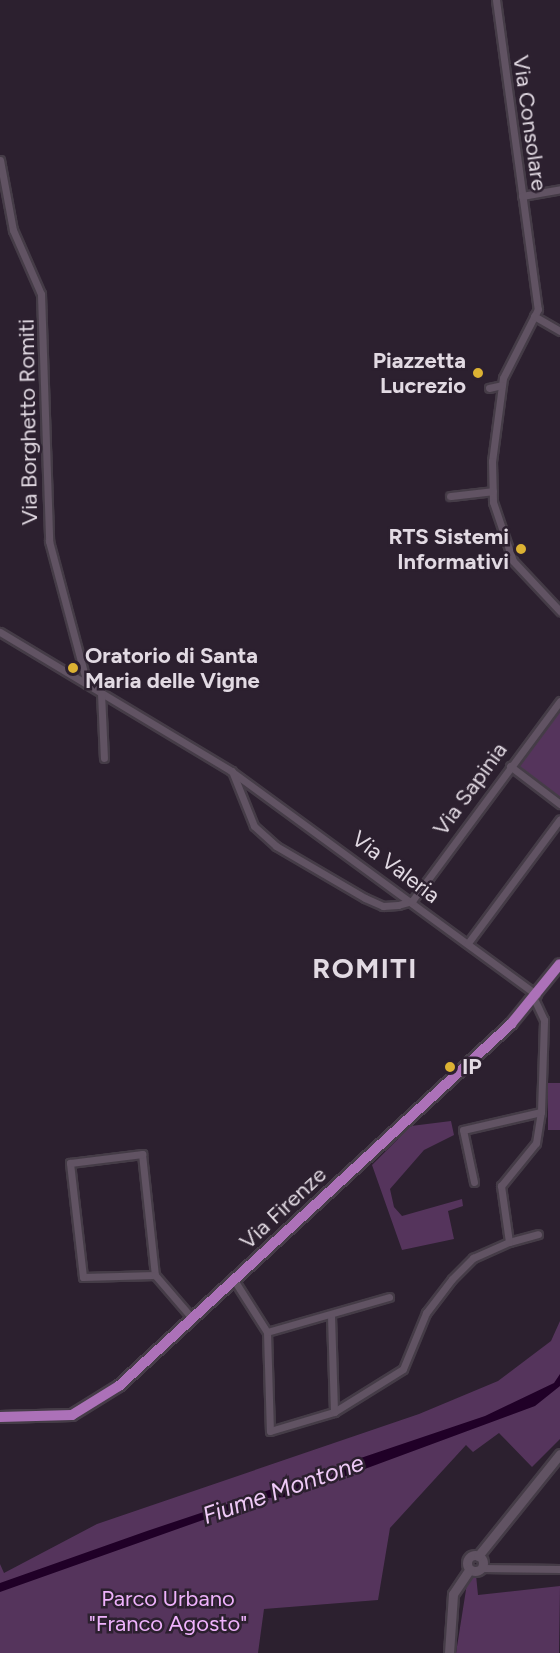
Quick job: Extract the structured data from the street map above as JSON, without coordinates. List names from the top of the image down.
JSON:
{
  "streets": {
    "main road": ["Via Firenze"],
    "street": [
      "Via Consolare",
      "Via Borghetto Romiti",
      "Via Sapinia",
      "Via Valeria"
    ]
  },
  "crossings": [
    ["Via Borghetto Romiti", "Via Valeria"],
    ["Via Sapinia", "Via Valeria"],
    ["Via Valeria", "Via Firenze"]
  ],
  "districts": ["ROMITI"],
  "water": ["Fiume Montone"],
  "parks": ["Parco Urbano \"Franco Agosto\""],
  "places": [
    "Piazzetta Lucrezio",
    "RTS Sistemi Informativi",
    "Oratorio di Santa Maria delle Vigne",
    "IP"
  ]
}
